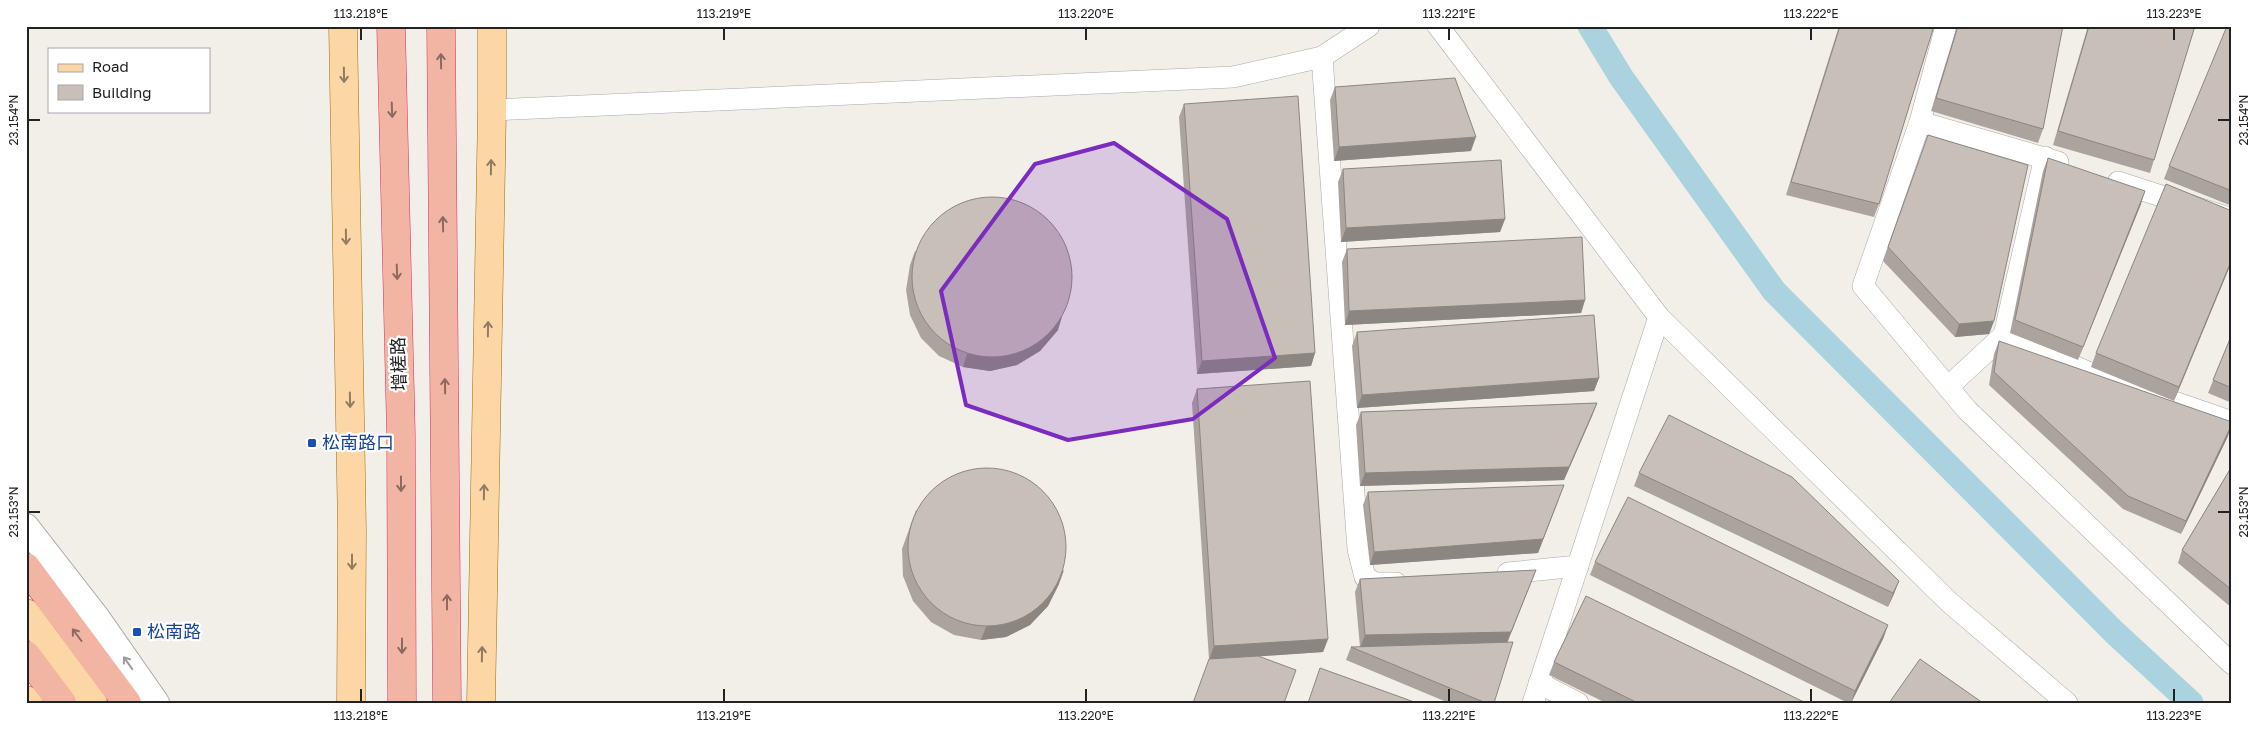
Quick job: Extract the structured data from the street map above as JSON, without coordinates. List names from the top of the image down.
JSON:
{
  "streets": {
    "highway": ["增槎路"]
  },
  "places": {
    "transit": ["松南路口", "松南路"]
  },
  "legend": ["Road", "Building"],
  "coordinates": [
    "113.218°E",
    "113.219°E",
    "113.220°E",
    "113.221°E",
    "113.222°E",
    "113.223°E",
    "23.154°N",
    "23.153°N"
  ]
}
